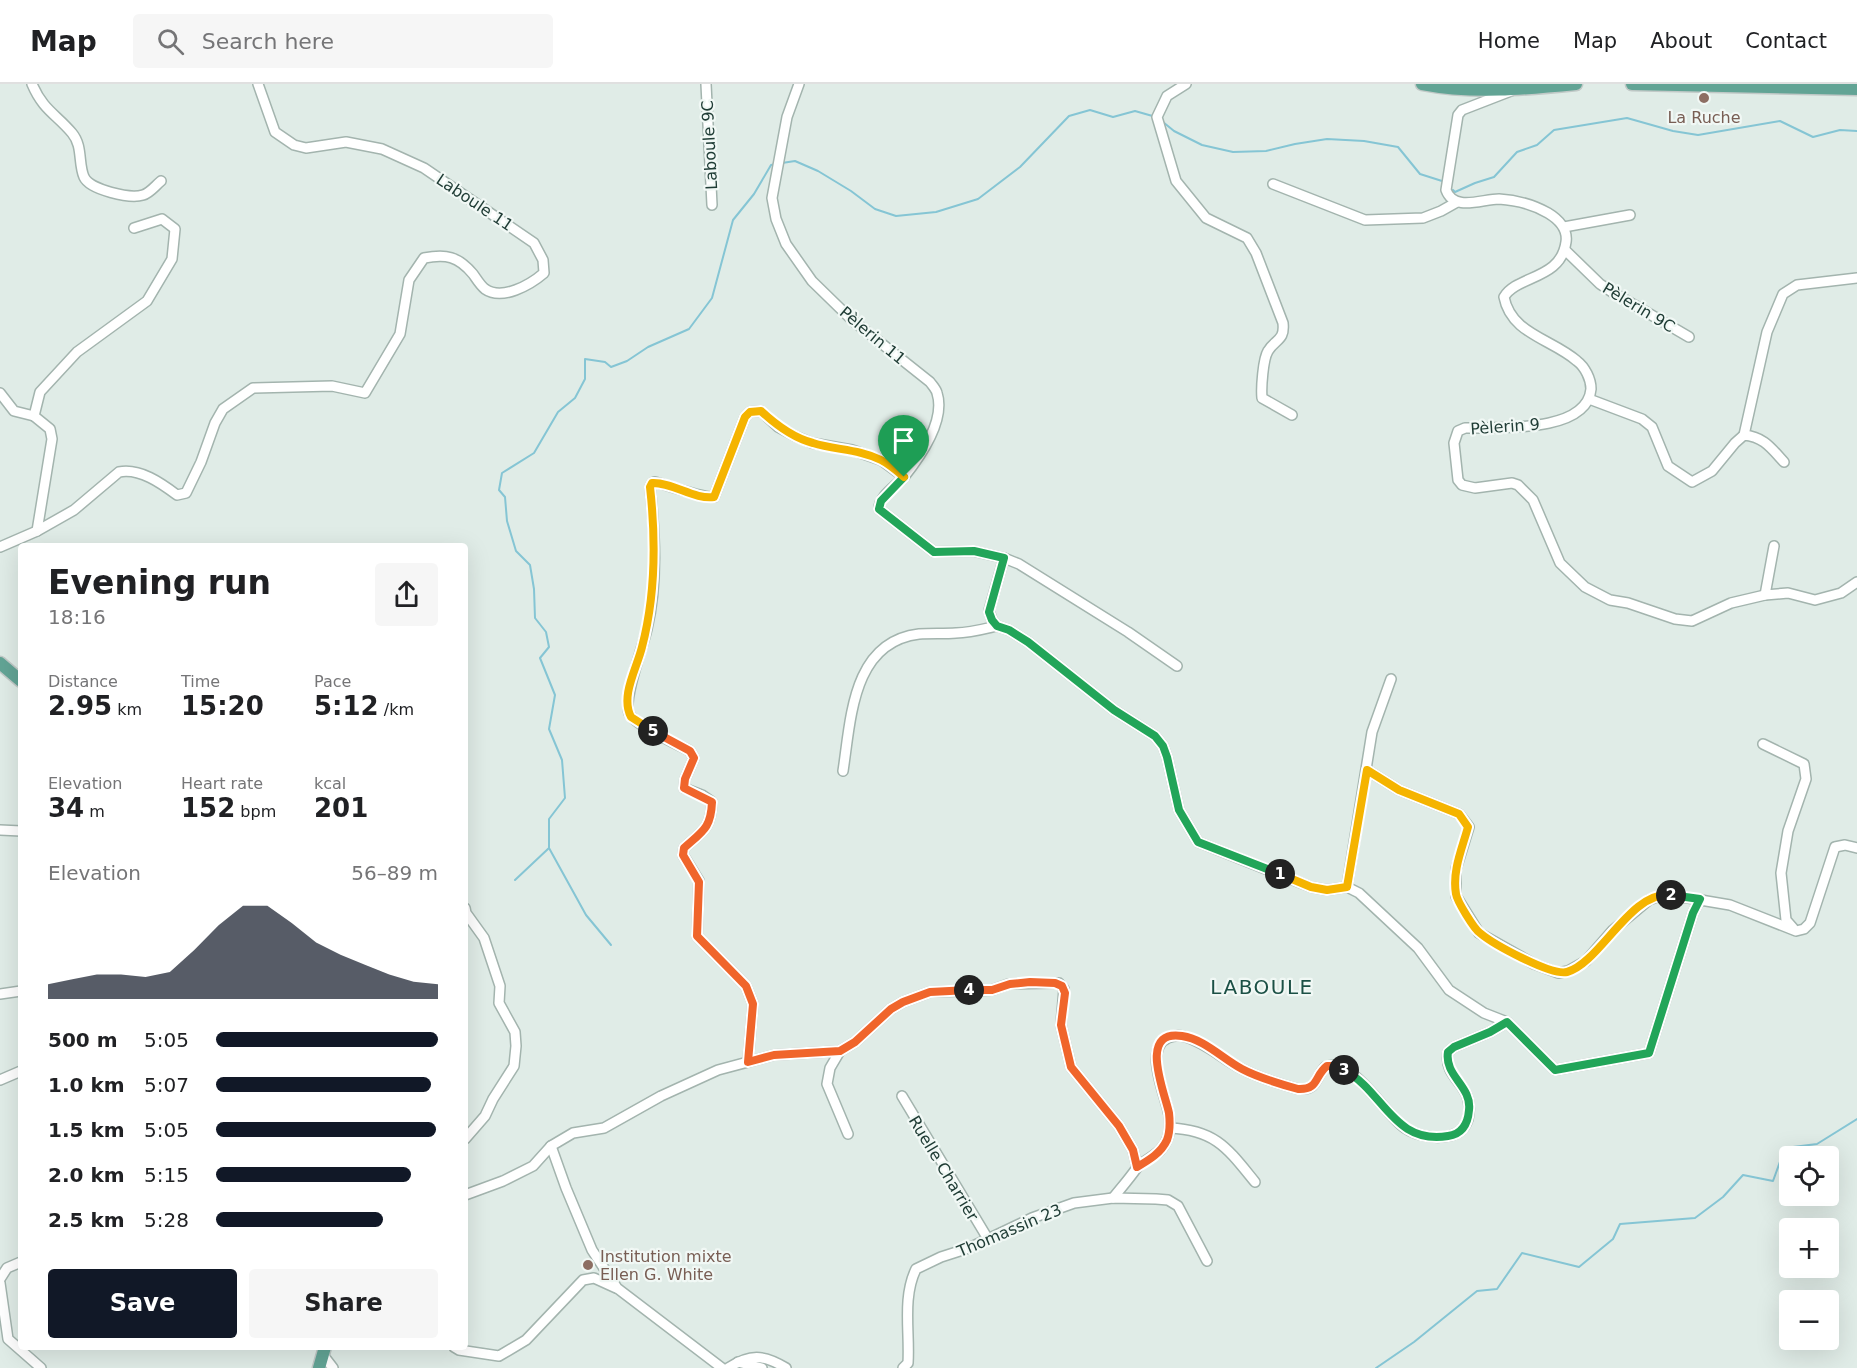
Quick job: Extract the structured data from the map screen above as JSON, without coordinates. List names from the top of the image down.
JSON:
{
  "streets": {
    "street": [
      "Laboule 9C",
      "Laboule 11",
      "Pèlerin 9C",
      "Pèlerin 11",
      "Pèlerin 9",
      "Ruelle Charrier",
      "Thomassin 23"
    ]
  },
  "crossings": [
    ["Ruelle Charrier", "Thomassin 23"]
  ],
  "districts": ["LABOULE"],
  "places": ["La Ruche", "Institution mixte Ellen G. White"],
  "page": {
    "header": "Map",
    "search": "Search here",
    "nav": [
      "Home",
      "Map",
      "About",
      "Contact"
    ],
    "heading": ["Evening run", "18:16"],
    "stats": [
      ["Distance", "2.95 km"],
      ["Time", "15:20"],
      ["Pace", "5:12 /km"],
      ["Elevation", "34 m"],
      ["Heart rate", "152 bpm"],
      ["kcal", "201"]
    ],
    "pins": [
      "5",
      "1",
      "2",
      "4",
      "3"
    ],
    "chart": ["Elevation", "56–89 m"],
    "list": [
      {
        "name": "500 m",
        "note": "5:05"
      },
      {
        "name": "1.0 km",
        "note": "5:07"
      },
      {
        "name": "1.5 km",
        "note": "5:05"
      },
      {
        "name": "2.0 km",
        "note": "5:15"
      },
      {
        "name": "2.5 km",
        "note": "5:28"
      }
    ],
    "map_buttons": ["+", "−"],
    "buttons": ["Save", "Share"]
  }
}
